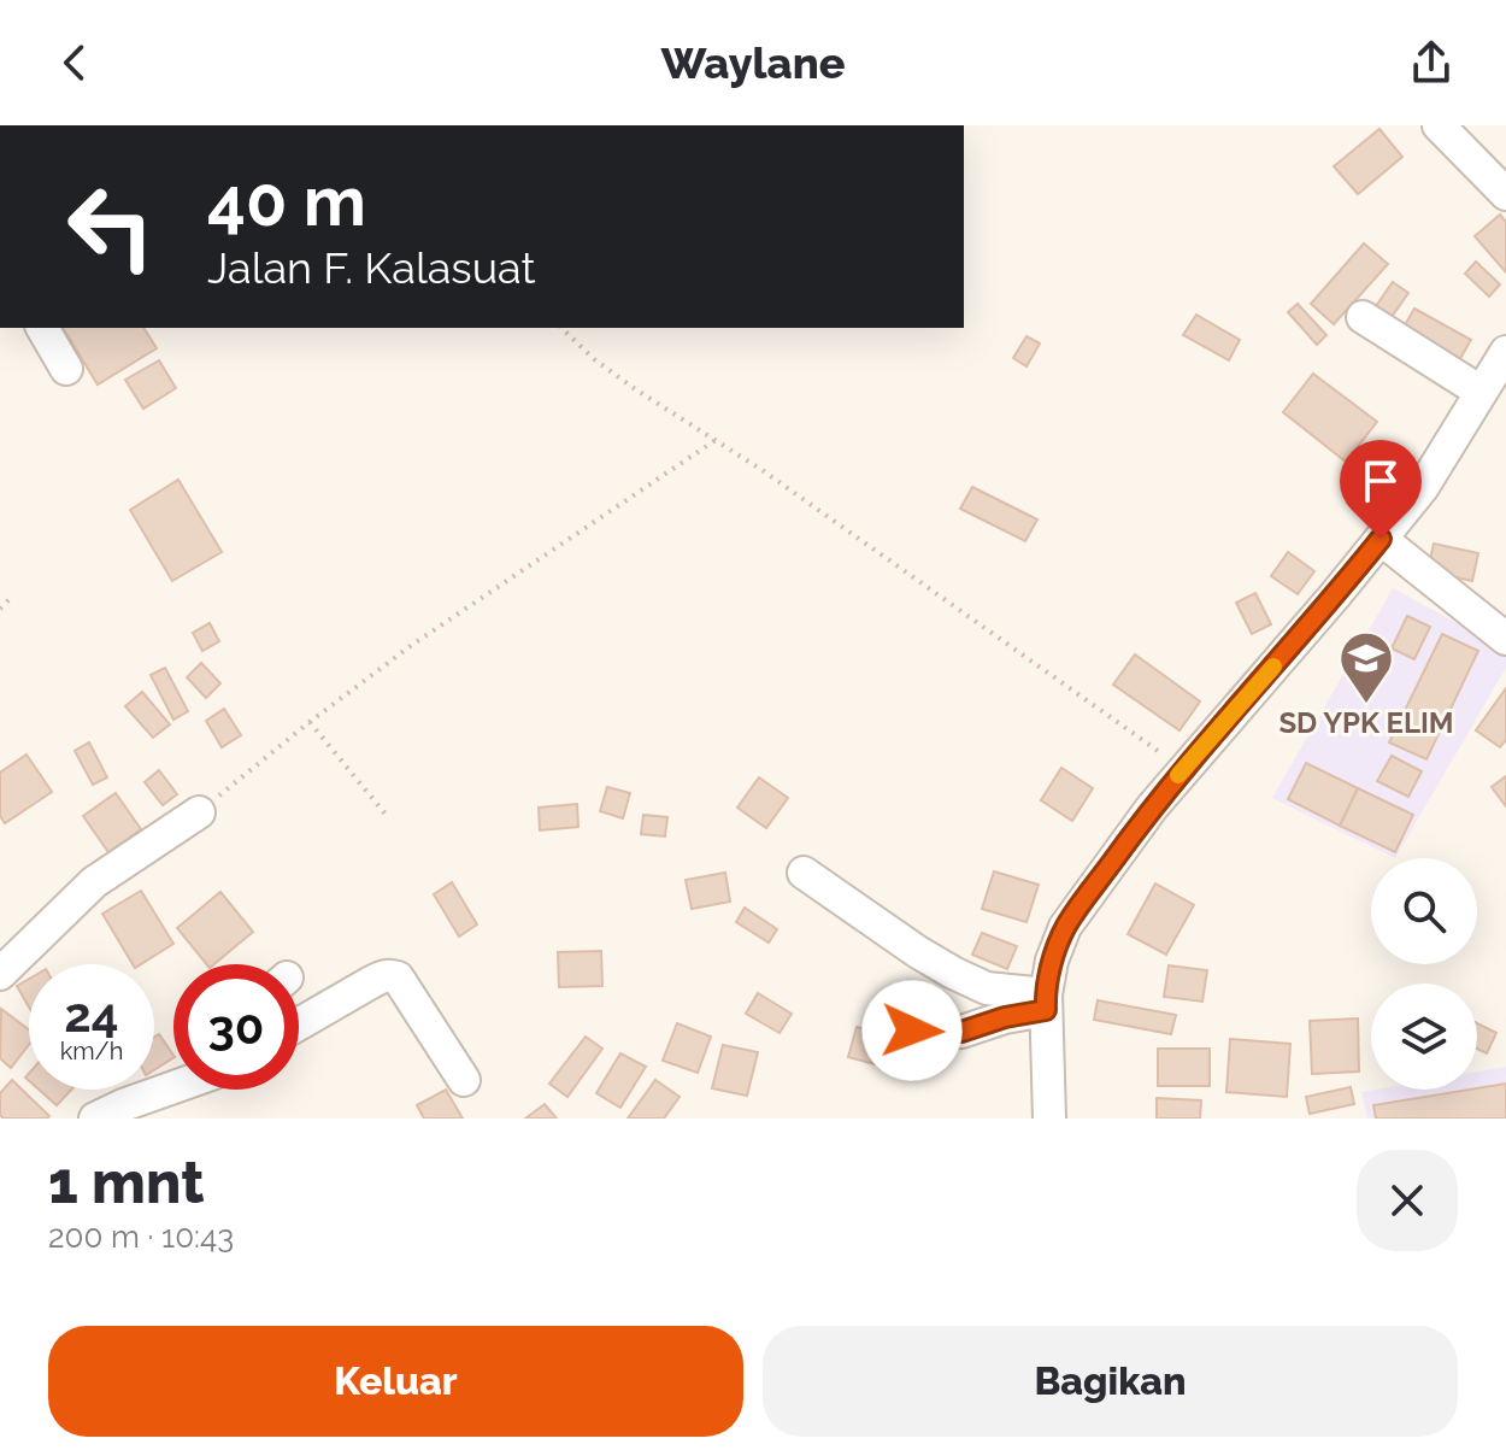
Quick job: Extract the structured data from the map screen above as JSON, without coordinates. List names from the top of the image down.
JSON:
{
  "places": {
    "school or university": ["SD YPK ELIM"]
  },
  "page": {
    "header": "Waylane",
    "turn": ["40 m", "Jalan F. Kalasuat"],
    "speed": "24 km/h",
    "limit": "30",
    "heading": ["1 mnt", "200 m · 10:43"],
    "buttons": ["Keluar", "Bagikan"]
  }
}
